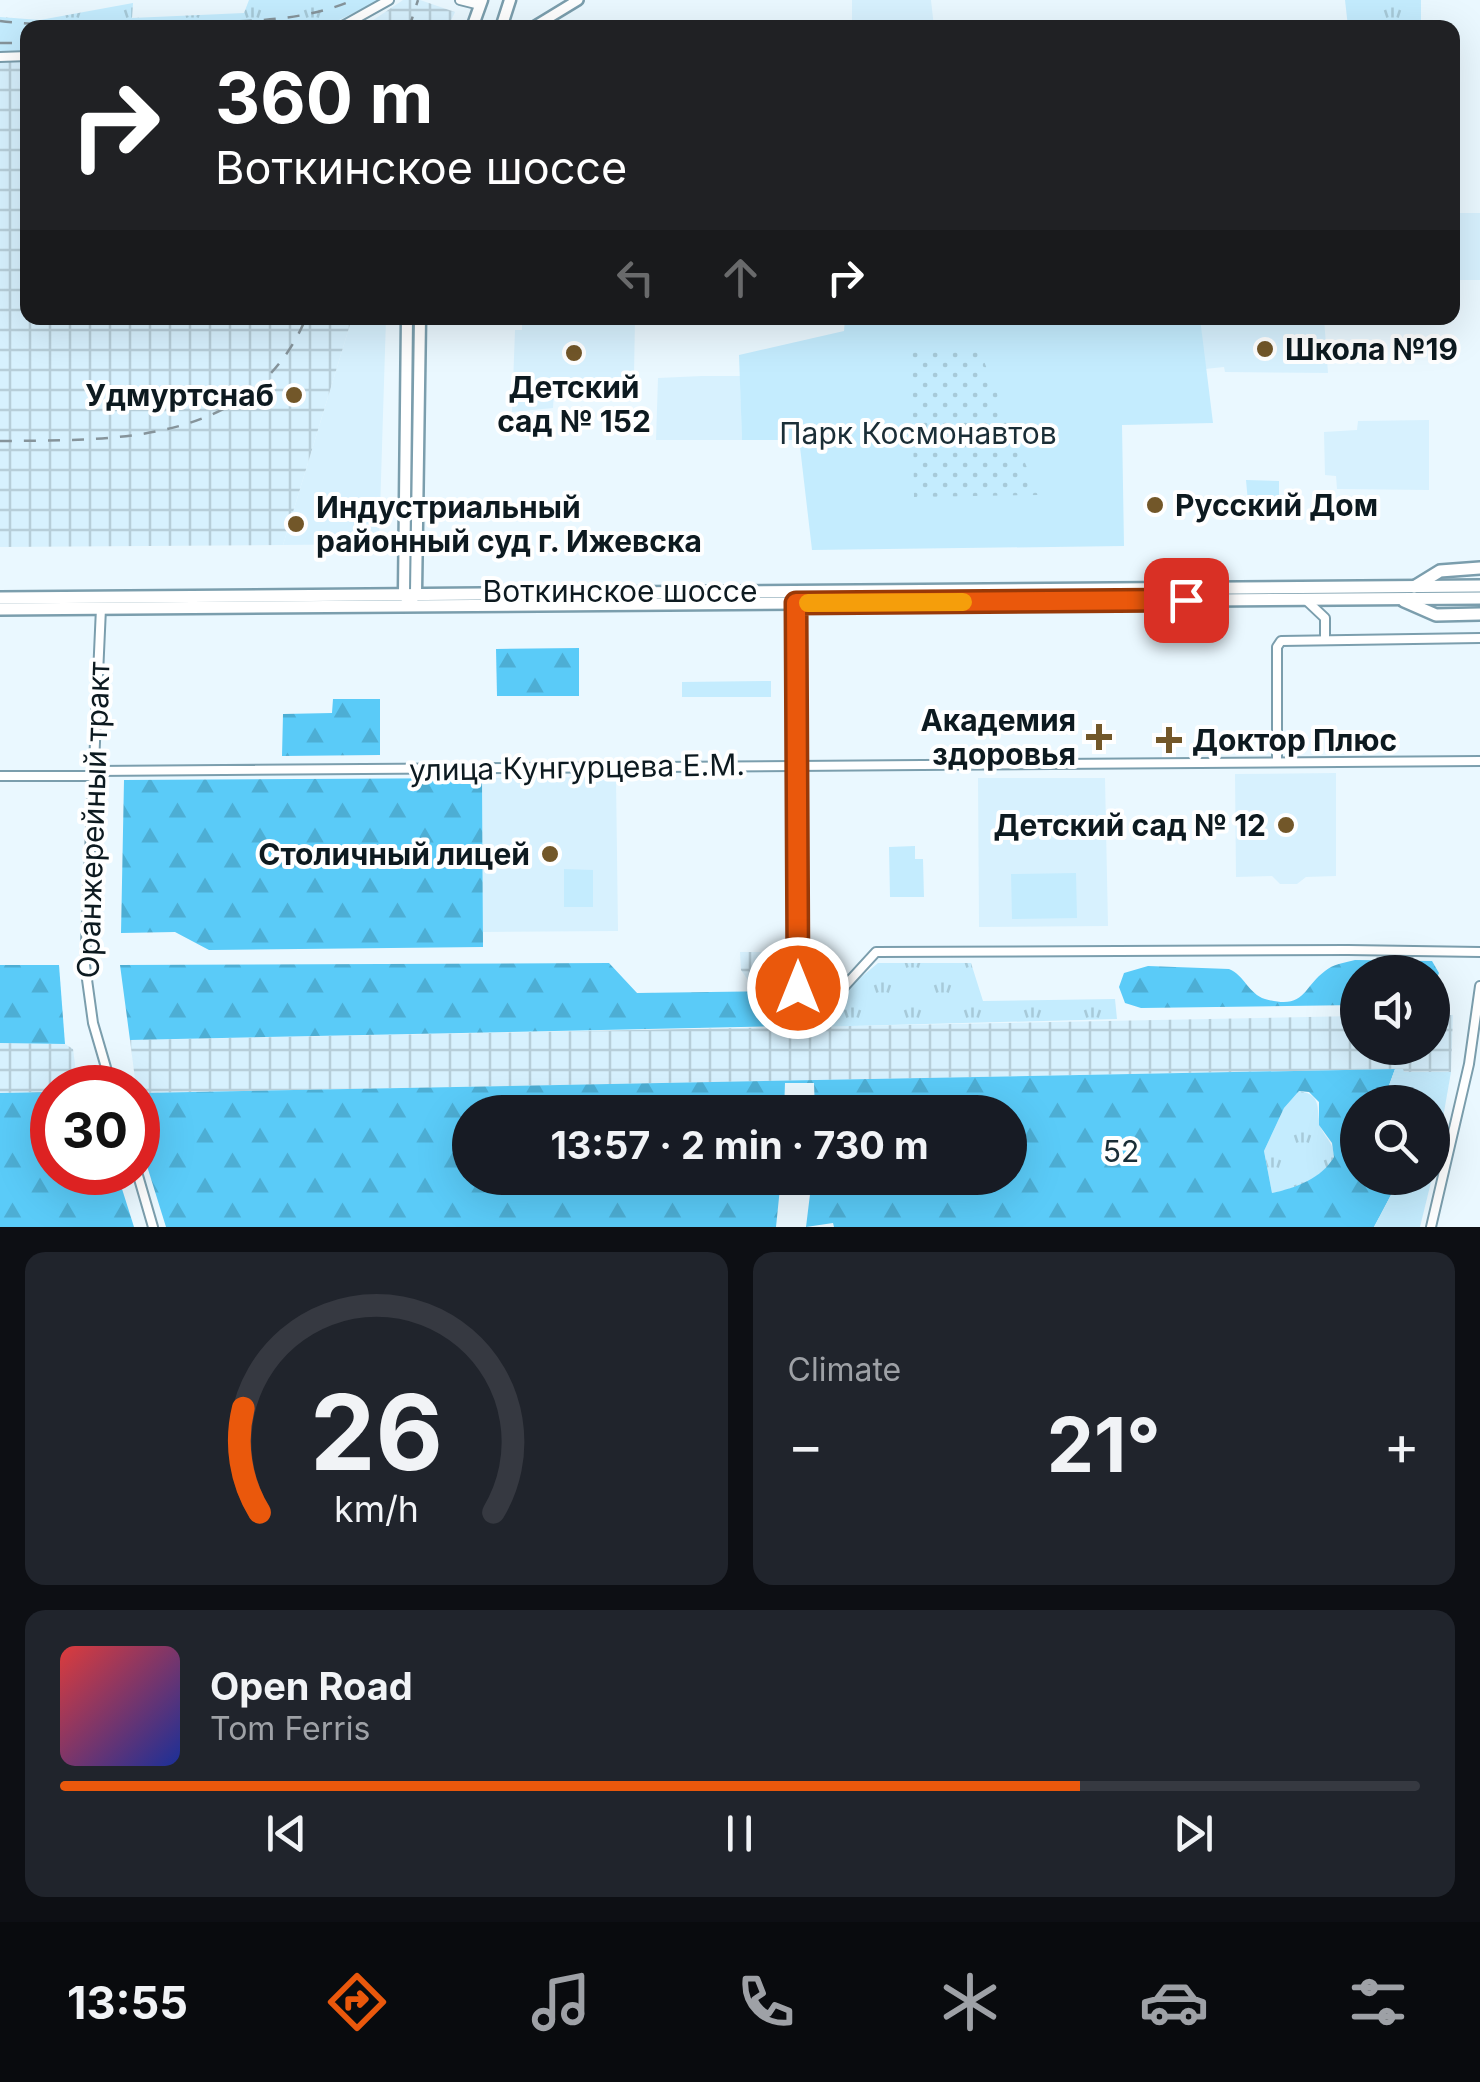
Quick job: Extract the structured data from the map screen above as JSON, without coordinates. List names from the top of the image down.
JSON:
{
  "streets": {
    "main road": ["Воткинское шоссе"],
    "street": ["улица Кунгурцева Е.М.", "Оранжерейный тракт"]
  },
  "crossings": [
    ["Воткинское шоссе", "Оранжерейный тракт"],
    ["улица Кунгурцева Е.М.", "Оранжерейный тракт"]
  ],
  "parks": ["Парк Космонавтов", "52"],
  "places": {
    "other": [
      "Школа №19",
      "Детский сад № 152",
      "Удмуртснаб",
      "Русский Дом",
      "Индустриальный районный суд г. Ижевска",
      "Детский сад № 12",
      "Столичный лицей"
    ],
    "health": ["Академия здоровья", "Доктор Плюс"]
  },
  "page": {
    "turn": ["360 m", "Воткинское шоссе"],
    "limit": "30",
    "trip": "13:57 · 2 min · 730 m",
    "tile": "Climate",
    "heat": ["−", "21°", "+"],
    "song": ["Open Road", "Tom Ferris"],
    "tabs": "13:55",
    "gauge": ["26", "km/h"]
  }
}
